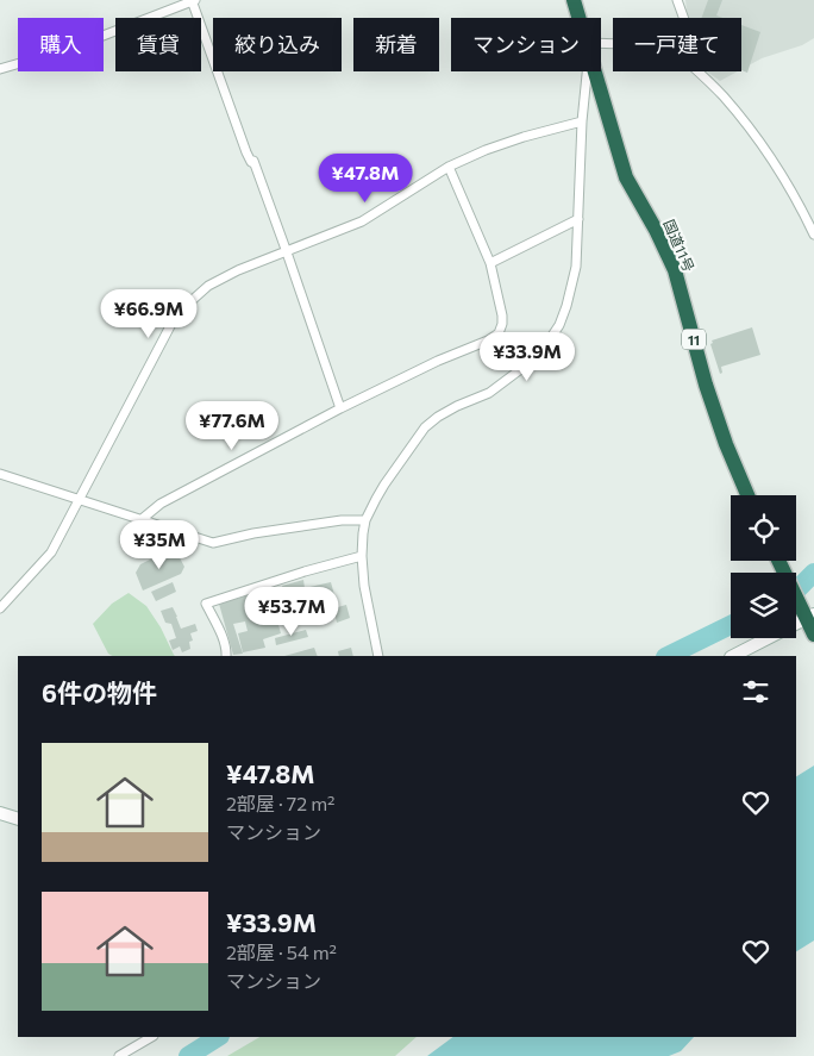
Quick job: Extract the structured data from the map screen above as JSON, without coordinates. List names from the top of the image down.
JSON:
{
  "streets": {
    "highway": ["国道11号", "11"]
  },
  "page": {
    "chip": [
      "購入",
      "賃貸",
      "絞り込み",
      "新着",
      "マンション",
      "一戸建て"
    ],
    "price": [
      "¥47.8M",
      "¥66.9M",
      "¥33.9M",
      "¥77.6M",
      "¥35M",
      "¥53.7M"
    ],
    "heading": "6件の物件",
    "list": [
      {
        "name": "¥47.8M",
        "note": "2部屋 · 72 m² · マンション"
      },
      {
        "name": "¥33.9M",
        "note": "2部屋 · 54 m² · マンション"
      }
    ]
  }
}
